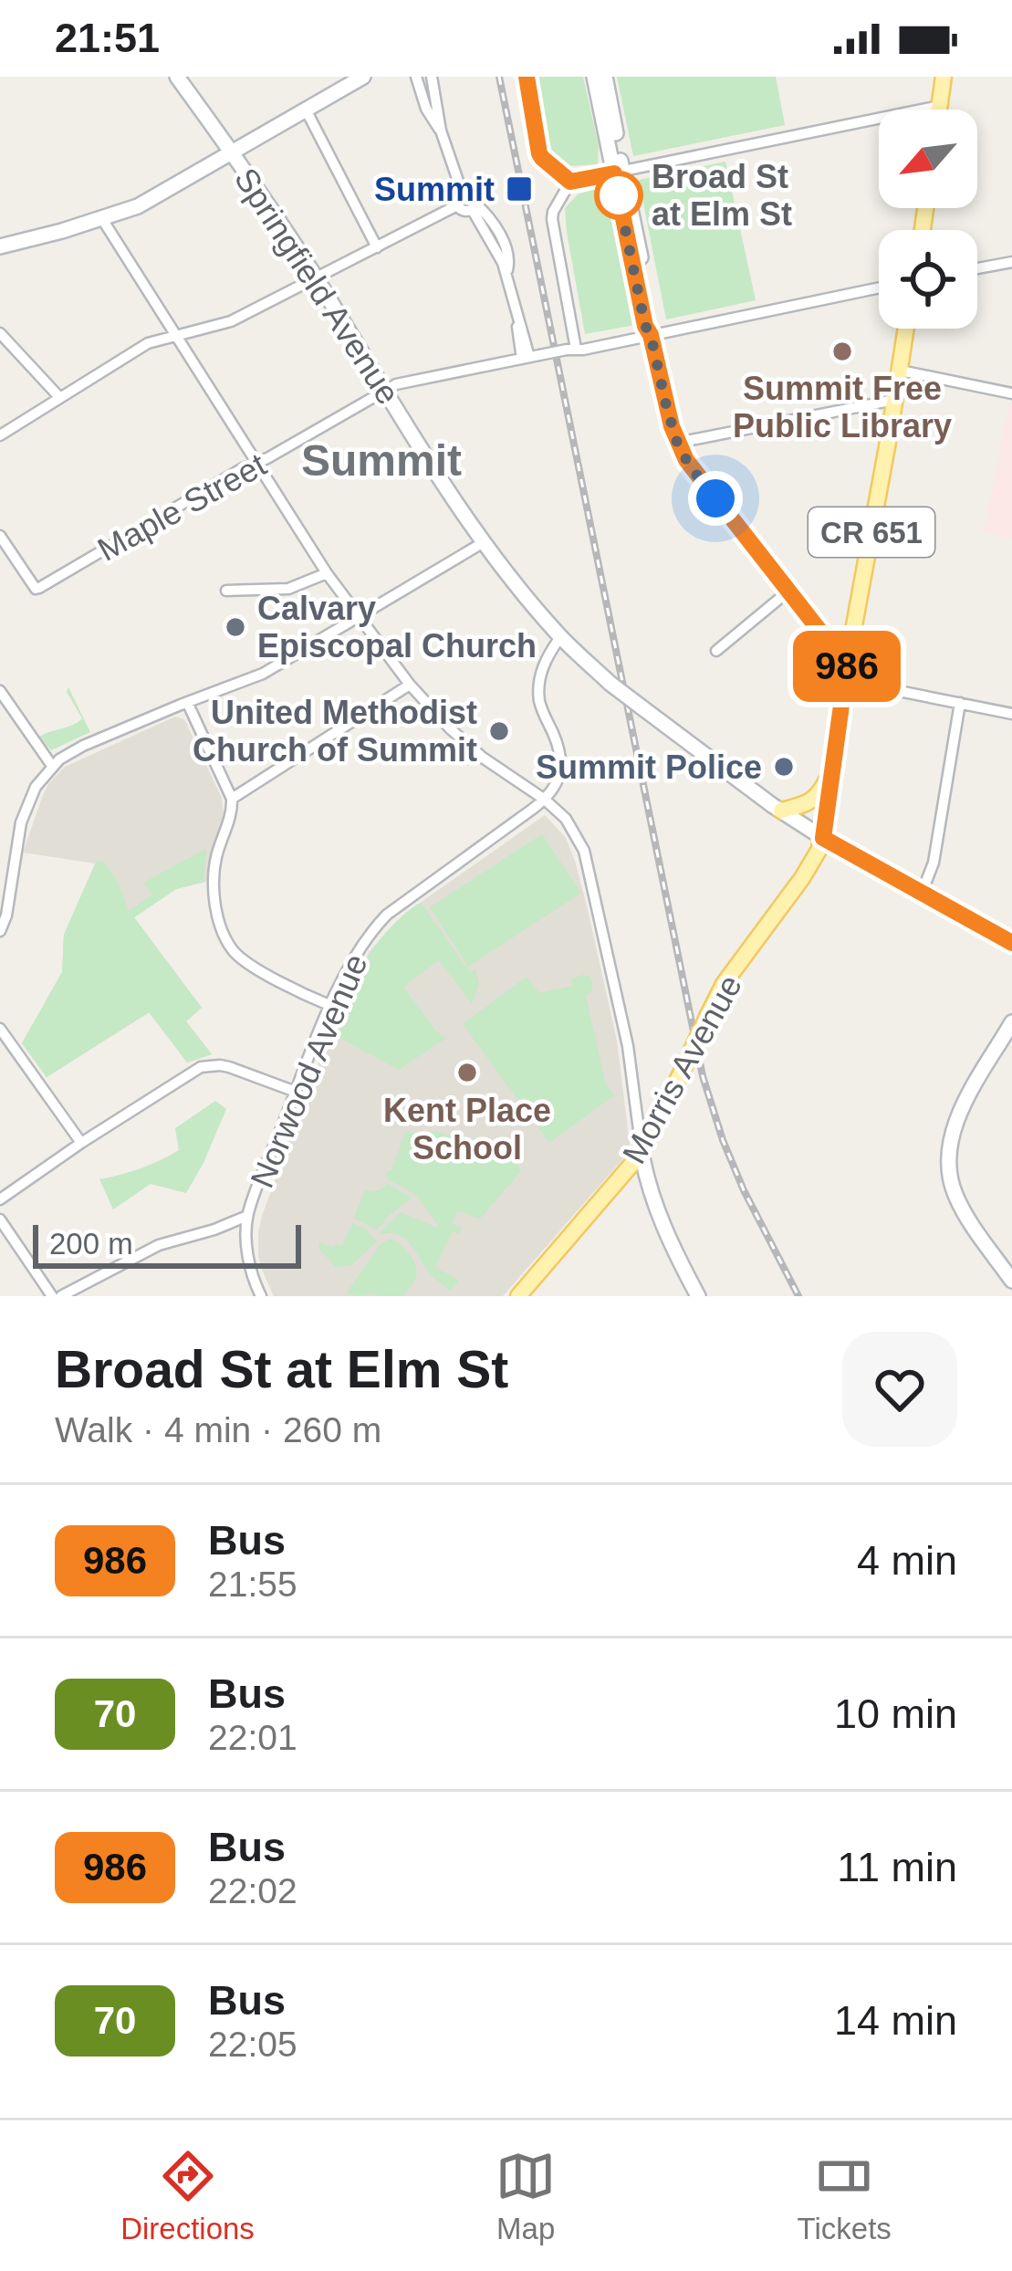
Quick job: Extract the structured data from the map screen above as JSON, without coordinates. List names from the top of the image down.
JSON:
{
  "streets": {
    "main road": ["Springfield Avenue", "CR 651", "Morris Avenue"],
    "street": ["Maple Street", "Norwood Avenue"]
  },
  "crossings": [
    ["Springfield Avenue", "Maple Street"],
    ["Springfield Avenue", "Morris Avenue"]
  ],
  "districts": ["Summit"],
  "places": {
    "transit": ["Summit"],
    "other": [
      "Broad St at Elm St",
      "Summit Free Public Library",
      "Calvary Episcopal Church",
      "United Methodist Church of Summit",
      "Summit Police",
      "Kent Place School"
    ]
  },
  "lines": ["bus line 986"],
  "scale_bar": "200 m",
  "north": "bottom left",
  "page": {
    "status": "21:51",
    "on_map": "986",
    "scale": "200 m",
    "heading": ["Broad St at Elm St", "Walk · 4 min · 260 m"],
    "list": [
      {
        "mark": "986",
        "name": "Bus",
        "note": "21:55",
        "value": "4 min"
      },
      {
        "mark": "70",
        "name": "Bus",
        "note": "22:01",
        "value": "10 min"
      },
      {
        "mark": "986",
        "name": "Bus",
        "note": "22:02",
        "value": "11 min"
      },
      {
        "mark": "70",
        "name": "Bus",
        "note": "22:05",
        "value": "14 min"
      }
    ],
    "tabs": ["Directions", "Map", "Tickets"]
  }
}
